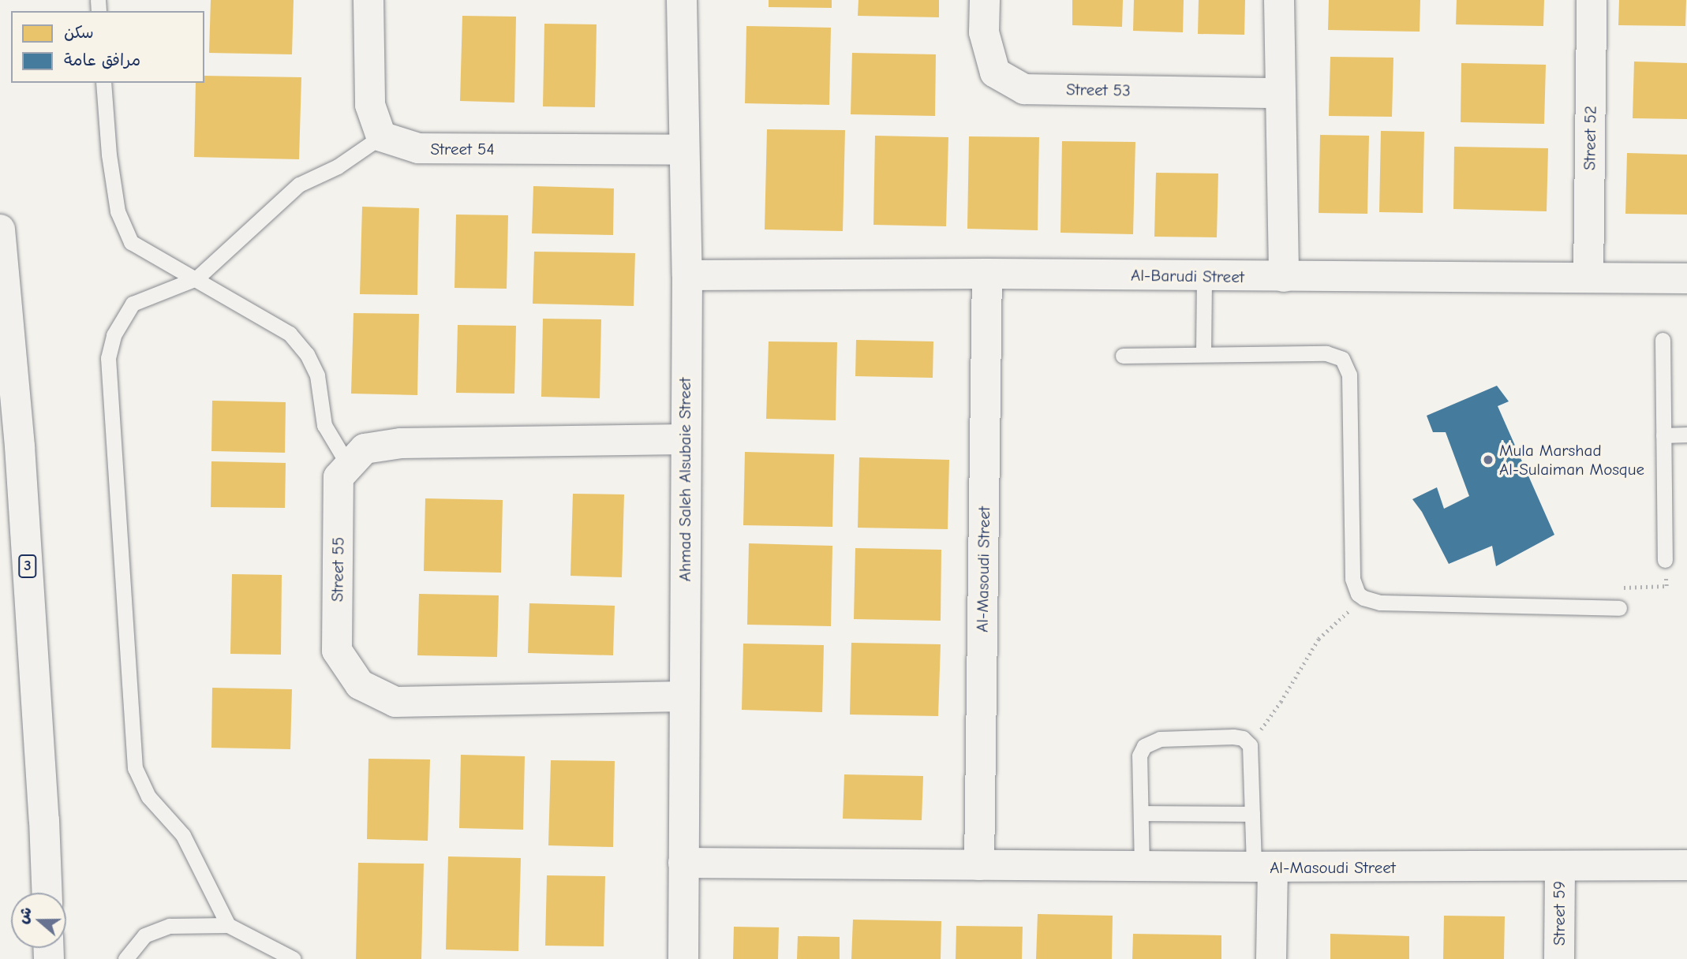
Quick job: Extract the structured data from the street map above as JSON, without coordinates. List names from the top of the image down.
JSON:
{
  "streets": {
    "street": [
      "Street 53",
      "Street 52",
      "Street 54",
      "Al-Barudi Street",
      "Ahmad Saleh Alsubaie Street",
      "3",
      "Street 55",
      "Al-Masoudi Street",
      "Street 59"
    ]
  },
  "crossings": [
    ["Street 52", "Al-Barudi Street"],
    ["Street 54", "Ahmad Saleh Alsubaie Street"],
    ["Al-Barudi Street", "Ahmad Saleh Alsubaie Street"],
    ["Al-Barudi Street", "Al-Masoudi Street"],
    ["Ahmad Saleh Alsubaie Street", "Street 55"],
    ["Ahmad Saleh Alsubaie Street", "Al-Masoudi Street"],
    ["Al-Masoudi Street", "Street 59"]
  ],
  "places": ["Mula Marshad Al-Sulaiman Mosque"],
  "legend": ["سكن", "مرافق عامة"],
  "north": "left"
}
